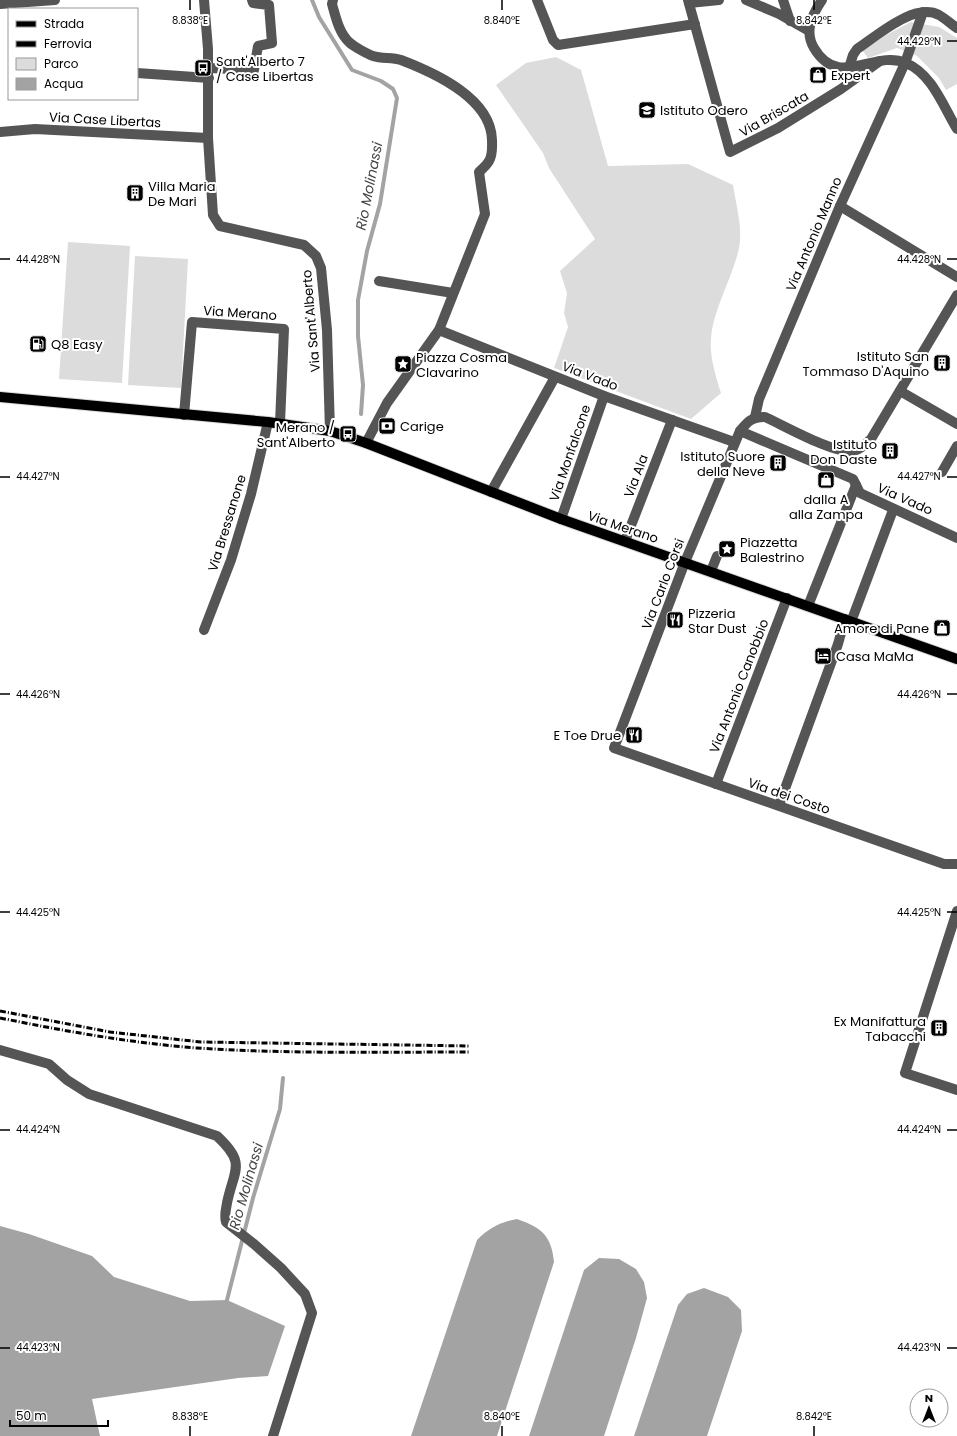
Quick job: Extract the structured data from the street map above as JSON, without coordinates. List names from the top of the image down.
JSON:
{
  "streets": {
    "main road": ["Via Merano"],
    "street": [
      "Via Briscata",
      "Via Case Libertas",
      "Via Antonio Manno",
      "Via Sant'Alberto",
      "Via Vado",
      "Via Monfalcone",
      "Via Ala",
      "Via Bressanone",
      "Via Carlo Corsi",
      "Via Antonio Canobbio",
      "Via dei Costo"
    ]
  },
  "crossings": [
    ["Via Case Libertas", "Via Sant'Alberto"],
    ["Via Antonio Manno", "Via Carlo Corsi"],
    ["Via Merano", "Via Sant'Alberto"],
    ["Via Merano", "Via Monfalcone"],
    ["Via Merano", "Via Ala"],
    ["Via Merano", "Via Bressanone"],
    ["Via Merano", "Via Carlo Corsi"],
    ["Via Merano", "Via Antonio Canobbio"],
    ["Via Vado", "Via Monfalcone"],
    ["Via Vado", "Via Ala"],
    ["Via Vado", "Via Carlo Corsi"],
    ["Via Carlo Corsi", "Via dei Costo"],
    ["Via Antonio Canobbio", "Via dei Costo"]
  ],
  "water": ["Rio Molinassi"],
  "places": {
    "bus stop": ["Sant'Alberto 7 / Case Libertas", "Merano / Sant'Alberto"],
    "shop": ["Expert", "dalla A alla Zampa", "Amore di Pane"],
    "school or university": ["Istituto Odero"],
    "building": [
      "Villa Maria De Mari",
      "Istituto San Tommaso D'Aquino",
      "Istituto Don Daste",
      "Istituto Suore della Neve",
      "Ex Manifattura Tabacchi"
    ],
    "fuel station": ["Q8 Easy"],
    "place": ["Piazza Cosma Clavarino", "Piazzetta Balestrino"],
    "bank": ["Carige"],
    "restaurant": ["Pizzeria Star Dust", "E Toe Drue"],
    "hotel": ["Casa MaMa"]
  },
  "legend": [
    "Strada",
    "Ferrovia",
    "Parco",
    "Acqua"
  ],
  "scale_bar": "50 m",
  "north": "top",
  "coordinates": [
    "8.838°E",
    "8.840°E",
    "8.842°E",
    "44.429°N",
    "44.428°N",
    "44.427°N",
    "44.426°N",
    "44.425°N",
    "44.424°N",
    "44.423°N"
  ]
}
